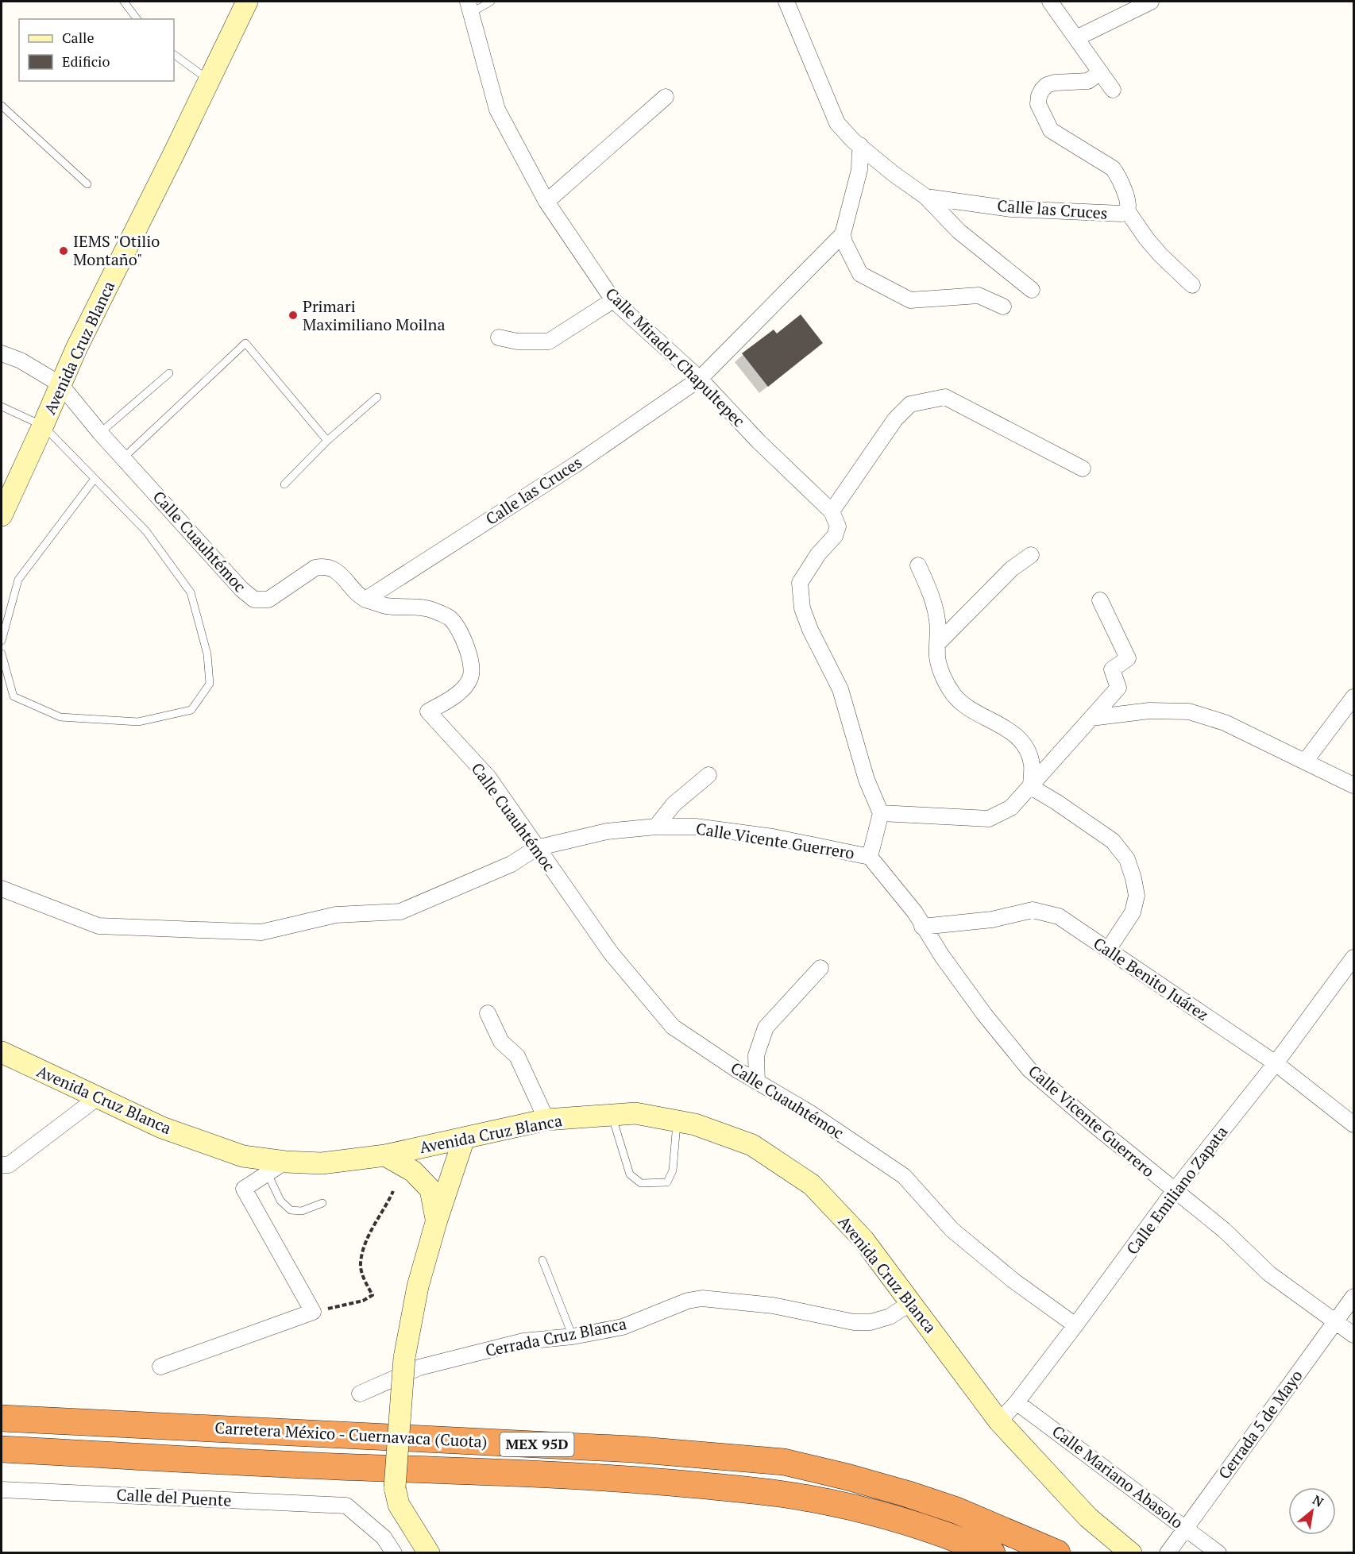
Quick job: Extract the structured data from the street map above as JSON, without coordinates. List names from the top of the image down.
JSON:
{
  "streets": {
    "highway": ["Carretera México - Cuernavaca (Cuota)", "MEX 95D"],
    "main road": ["Avenida Cruz Blanca"],
    "street": [
      "Calle las Cruces",
      "Calle Mirador Chapultepec",
      "Calle Cuauhtémoc",
      "Calle Vicente Guerrero",
      "Calle Benito Juárez",
      "Calle Emiliano Zapata",
      "Cerrada Cruz Blanca",
      "Cerrada 5 de Mayo",
      "Calle Mariano Abasolo",
      "Calle del Puente"
    ]
  },
  "crossings": [
    ["Calle las Cruces", "Calle Mirador Chapultepec"],
    ["Calle las Cruces", "Calle Cuauhtémoc"],
    ["Avenida Cruz Blanca", "Calle Cuauhtémoc"],
    ["Avenida Cruz Blanca", "Calle Emiliano Zapata"],
    ["Avenida Cruz Blanca", "Cerrada Cruz Blanca"],
    ["Calle Cuauhtémoc", "Calle Vicente Guerrero"],
    ["Calle Cuauhtémoc", "Calle Emiliano Zapata"],
    ["Calle Vicente Guerrero", "Calle Benito Juárez"],
    ["Calle Vicente Guerrero", "Calle Emiliano Zapata"],
    ["Calle Vicente Guerrero", "Cerrada 5 de Mayo"],
    ["Calle Benito Juárez", "Calle Emiliano Zapata"],
    ["Calle Emiliano Zapata", "Calle Mariano Abasolo"],
    ["Cerrada 5 de Mayo", "Calle Mariano Abasolo"]
  ],
  "places": ["IEMS \"Otilio Montaño\"", "Primari Maximiliano Moilna"],
  "legend": ["Calle", "Edificio"],
  "north": "top right"
}
